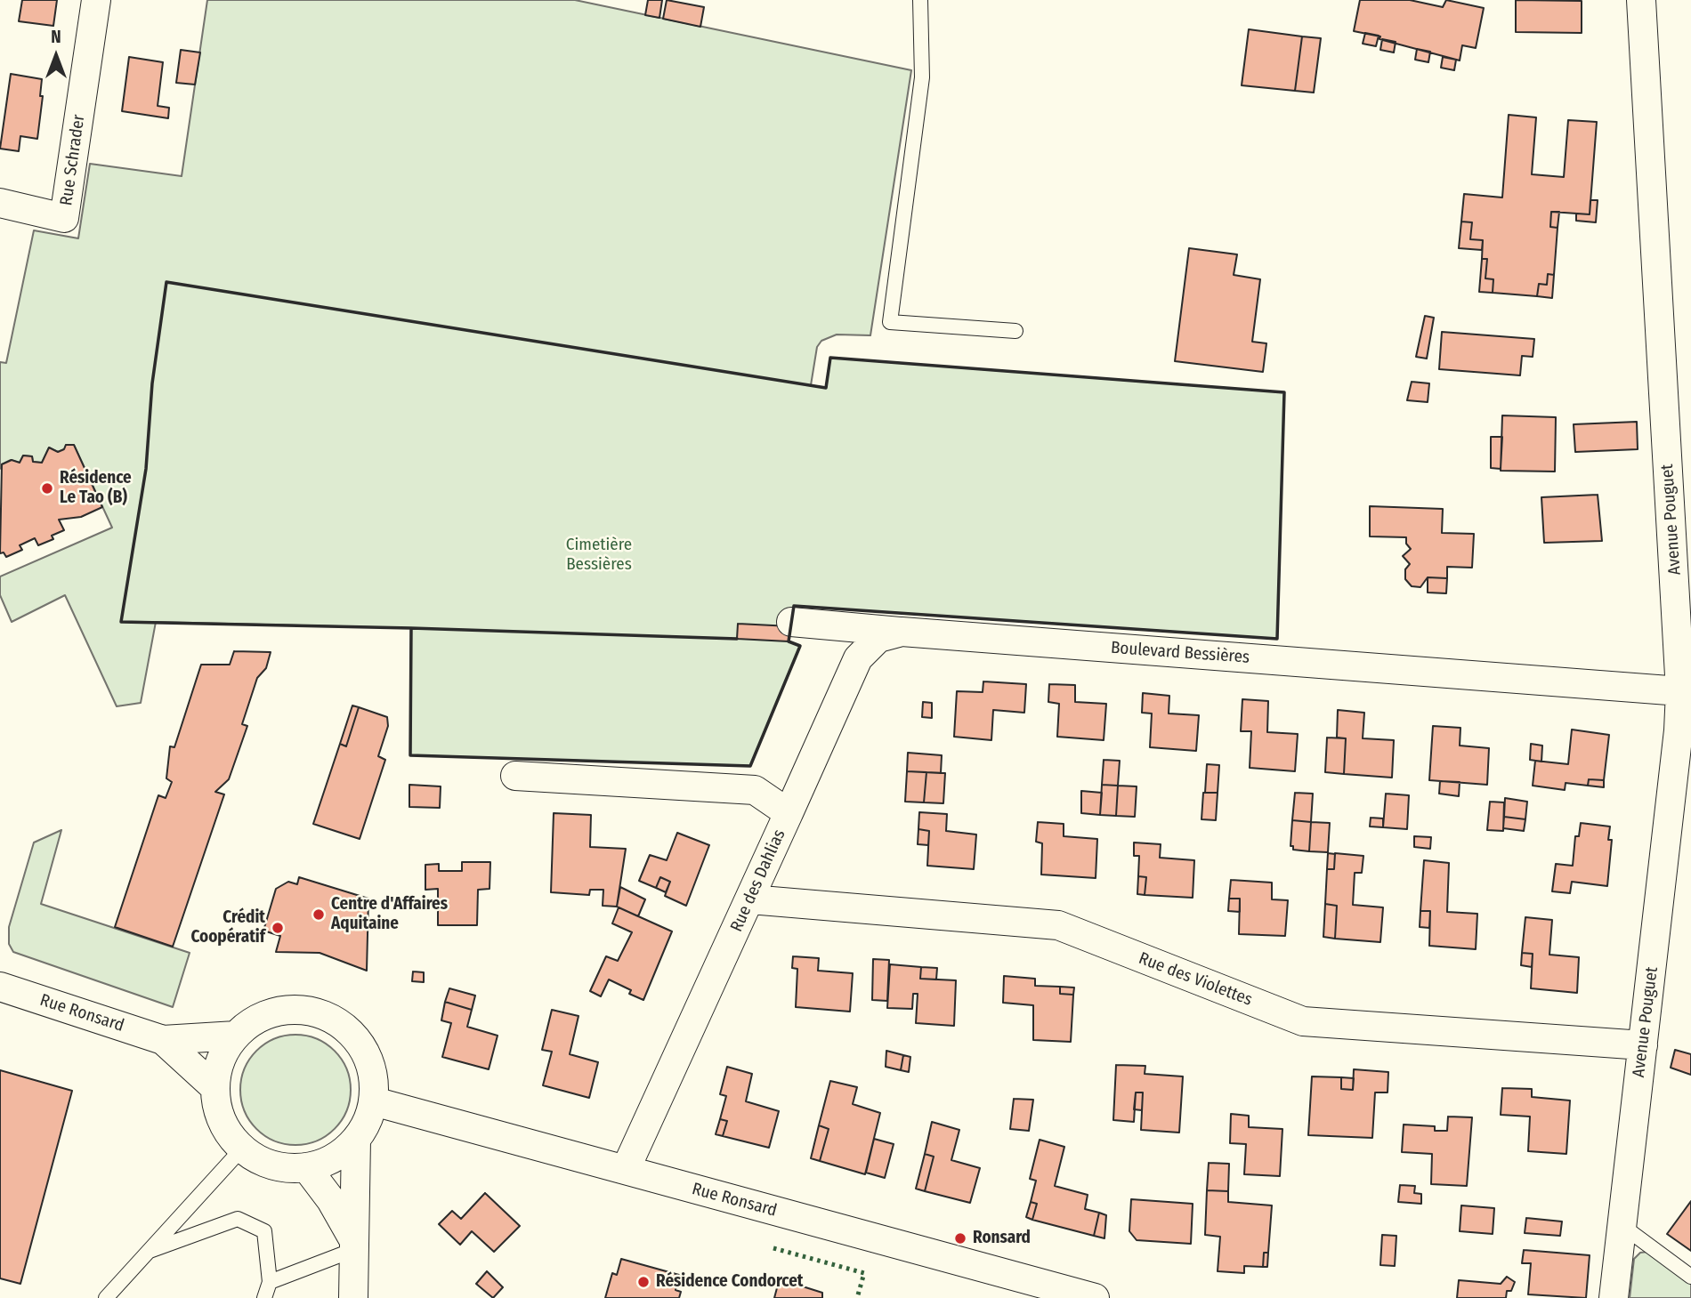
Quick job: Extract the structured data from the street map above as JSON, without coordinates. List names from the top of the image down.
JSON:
{
  "streets": {
    "street": [
      "Rue Schrader",
      "Avenue Pouguet",
      "Boulevard Bessières",
      "Rue des Dahlias",
      "Rue des Violettes",
      "Rue Ronsard"
    ]
  },
  "crossings": [
    ["Avenue Pouguet", "Boulevard Bessières"],
    ["Avenue Pouguet", "Rue des Violettes"],
    ["Boulevard Bessières", "Rue des Dahlias"],
    ["Rue des Dahlias", "Rue des Violettes"],
    ["Rue des Dahlias", "Rue Ronsard"]
  ],
  "parks": ["Cimetière Bessières"],
  "places": [
    "Résidence Le Tao (B)",
    "Centre d'Affaires Aquitaine",
    "Crédit Coopératif",
    "Ronsard",
    "Résidence Condorcet"
  ],
  "north": "top"
}
